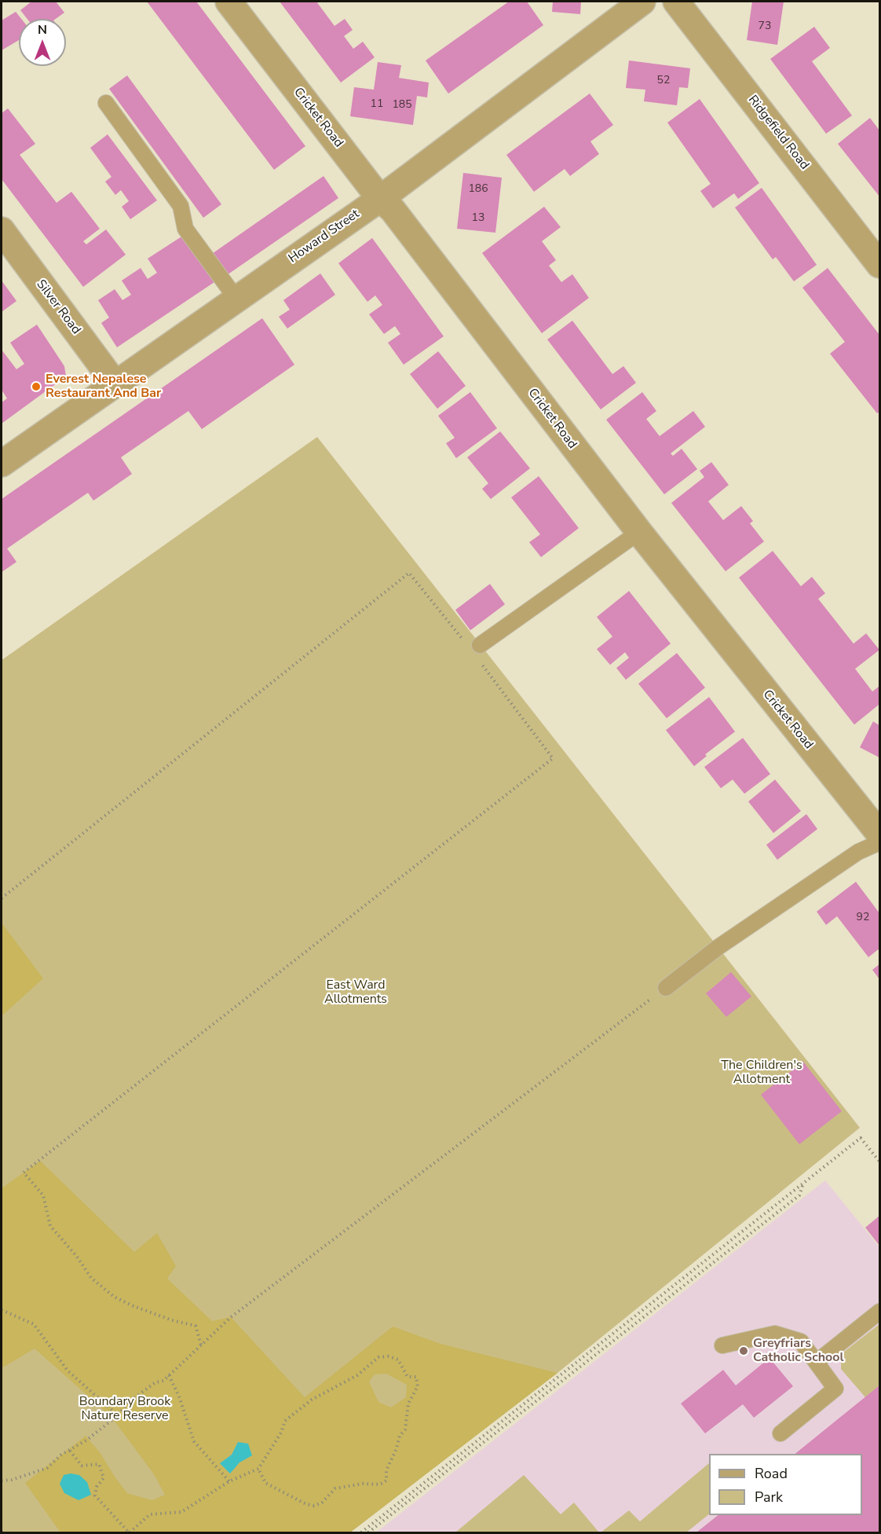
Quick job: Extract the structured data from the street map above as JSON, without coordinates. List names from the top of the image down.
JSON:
{
  "streets": {
    "street": [
      "Cricket Road",
      "Ridgefield Road",
      "Howard Street",
      "Silver Road"
    ]
  },
  "crossings": [
    ["Cricket Road", "Howard Street"],
    ["Howard Street", "Silver Road"]
  ],
  "parks": ["East Ward Allotments", "The Children's Allotment", "Boundary Brook Nature Reserve"],
  "places": ["Everest Nepalese Restaurant And Bar", "Greyfriars Catholic School"],
  "house_numbers": [
    "73",
    "52",
    "11",
    "185",
    "186",
    "13",
    "92"
  ],
  "legend": ["Road", "Park"],
  "north": "top"
}
